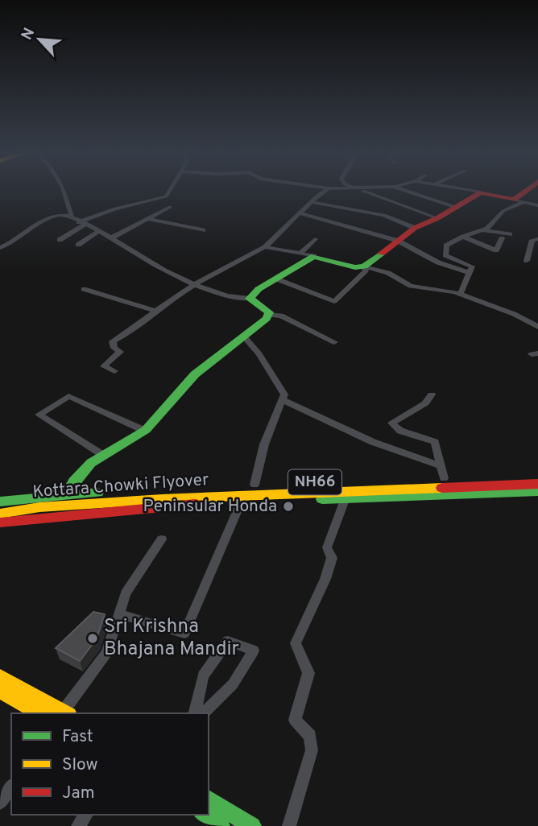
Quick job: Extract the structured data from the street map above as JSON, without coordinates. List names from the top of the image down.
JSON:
{
  "streets": {
    "main road": ["NH66", "Kottara Chowki Flyover"]
  },
  "crossings": [
    ["NH66", "Kottara Chowki Flyover"]
  ],
  "places": ["Peninsular Honda", "Sri Krishna Bhajana Mandir"],
  "legend": ["Fast", "Slow", "Jam"],
  "north": "top left"
}
